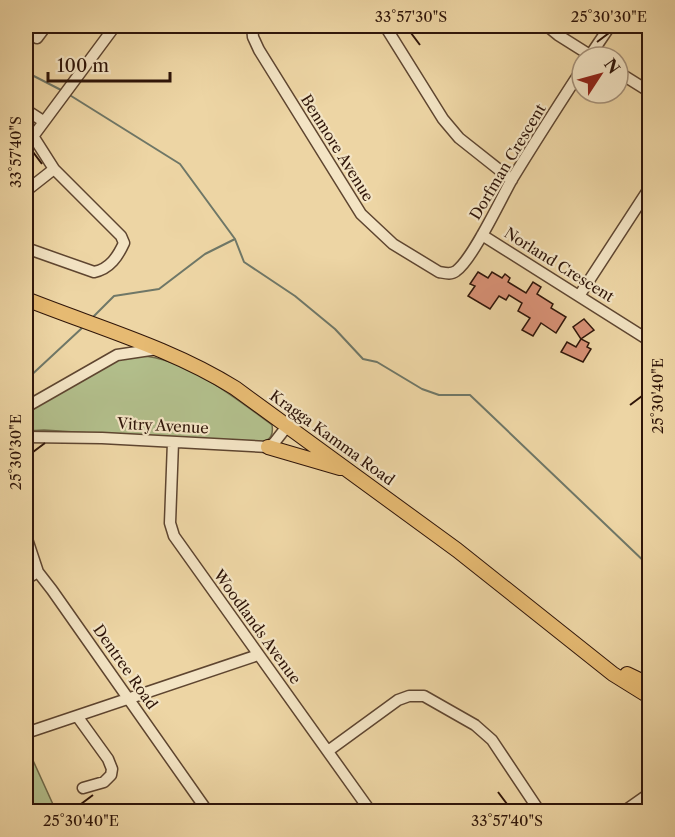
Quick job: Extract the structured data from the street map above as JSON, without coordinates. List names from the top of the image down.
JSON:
{
  "streets": {
    "main road": ["Kragga Kamma Road"],
    "street": [
      "Benmore Avenue",
      "Dorfman Crescent",
      "Norland Crescent",
      "Vitry Avenue",
      "Woodlands Avenue",
      "Dentree Road"
    ]
  },
  "crossings": [
    ["Benmore Avenue", "Dorfman Crescent"],
    ["Dorfman Crescent", "Norland Crescent"],
    ["Vitry Avenue", "Woodlands Avenue"]
  ],
  "scale_bar": "100 m",
  "north": "top right",
  "coordinates": [
    "33°57'30\"S",
    "25°30'30\"E",
    "33°57'40\"S",
    "25°30'40\"E"
  ]
}
